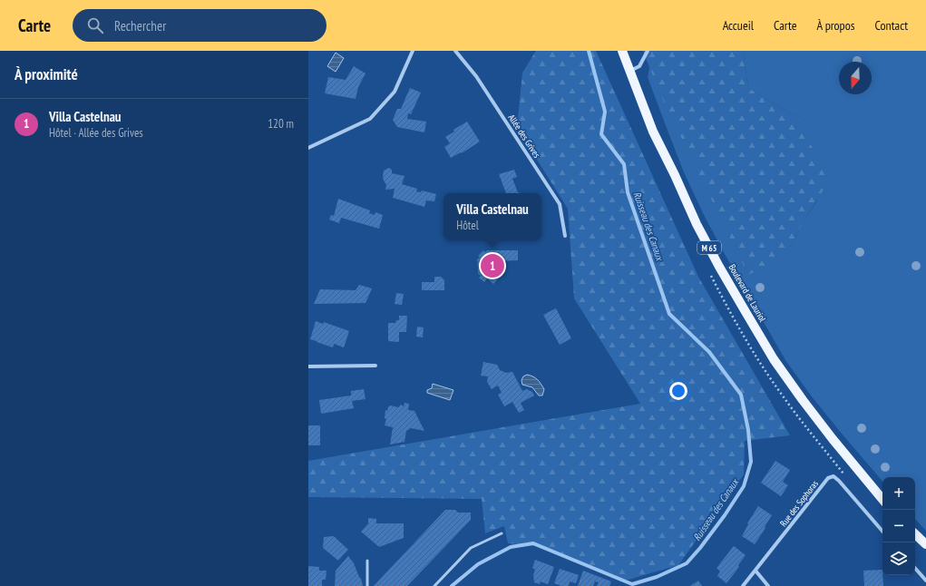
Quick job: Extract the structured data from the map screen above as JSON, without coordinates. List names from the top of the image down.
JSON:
{
  "streets": {
    "main road": ["M 65", "Boulevard de Lauriol"],
    "street": ["Allée des Grives", "Rue des Sophoras"]
  },
  "water": ["Ruisseau des Canaux"],
  "north": "bottom",
  "page": {
    "header": "Carte",
    "search": "Rechercher",
    "nav": [
      "Accueil",
      "Carte",
      "À propos",
      "Contact"
    ],
    "heading": "À proximité",
    "list": [
      {
        "mark": "1",
        "name": "Villa Castelnau",
        "note": "Hôtel · Allée des Grives",
        "value": "120 m"
      }
    ],
    "popup": ["Villa Castelnau", "Hôtel"],
    "pins": "1",
    "map_buttons": ["+", "−"]
  }
}
